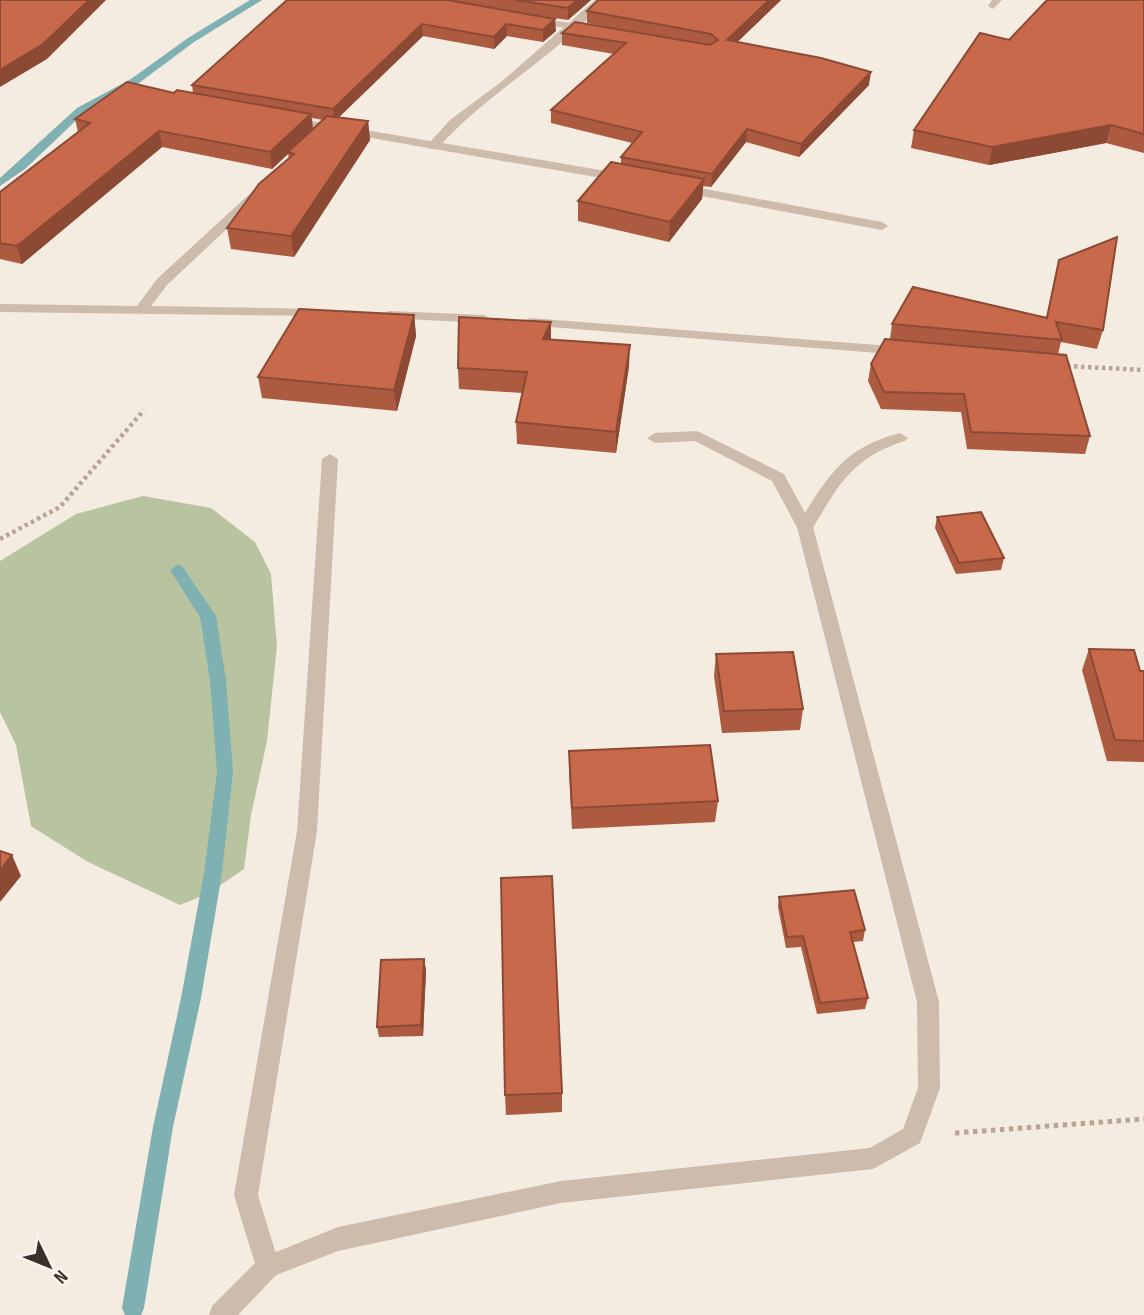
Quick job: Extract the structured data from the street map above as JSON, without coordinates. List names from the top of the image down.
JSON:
{
  "north": "bottom right"
}
